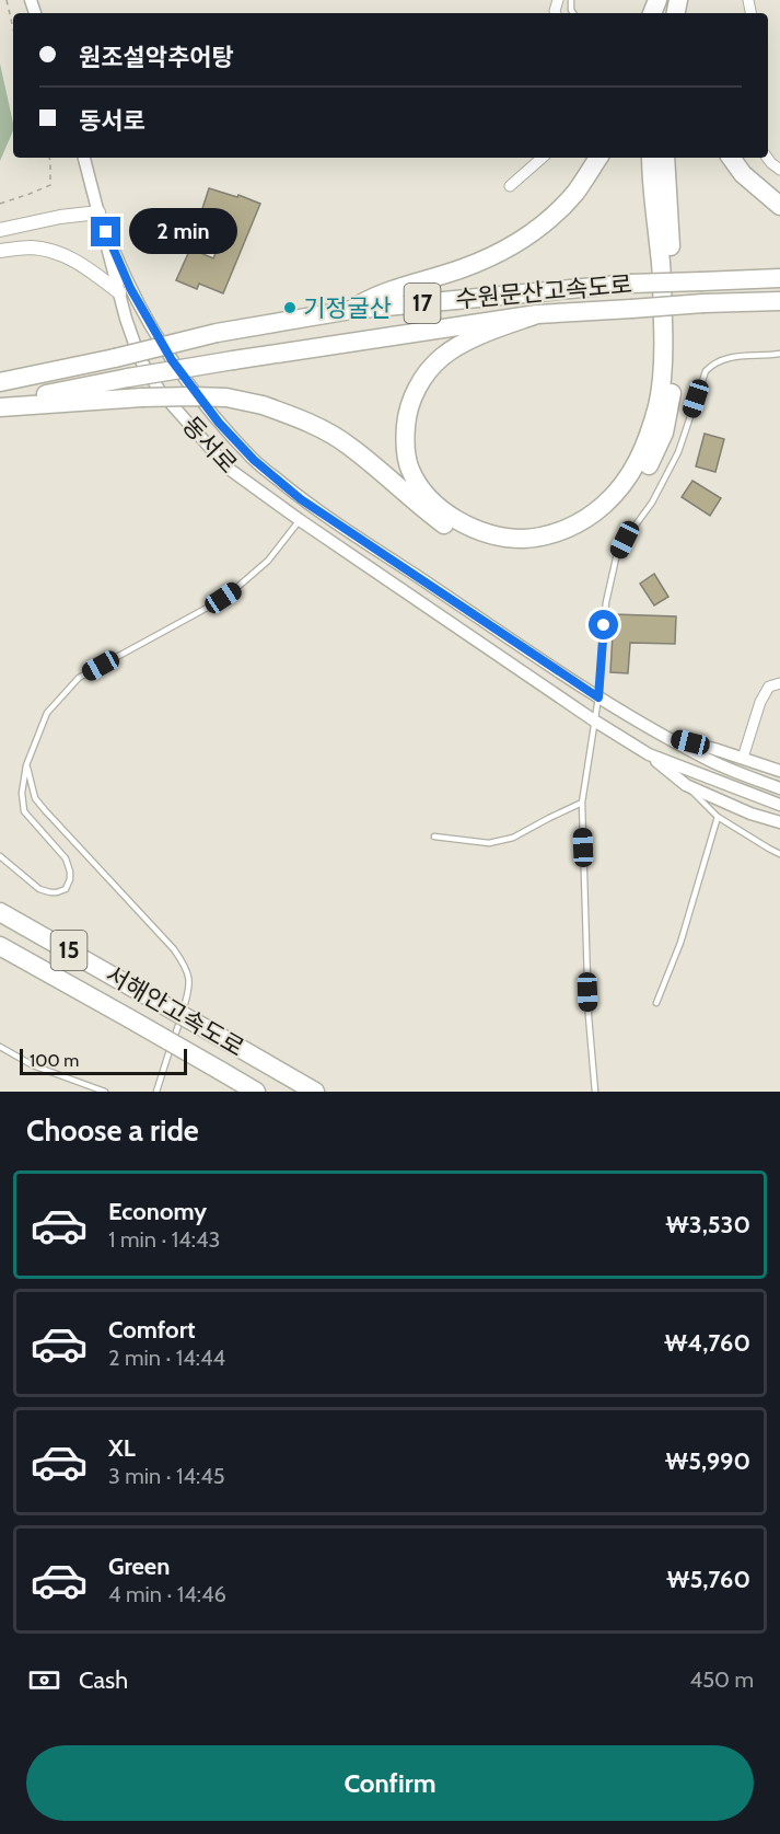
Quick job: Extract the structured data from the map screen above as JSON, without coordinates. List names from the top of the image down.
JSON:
{
  "streets": {
    "highway": [
      "수원문산고속도로",
      "17",
      "15",
      "서해안고속도로"
    ],
    "street": ["동서로"]
  },
  "places": ["기정굴산"],
  "scale_bar": "100 m",
  "page": {
    "banner": ["원조설악추어탕", "동서로"],
    "bubble": "2 min",
    "scale": "100 m",
    "heading": "Choose a ride",
    "list": [
      {
        "name": "Economy",
        "note": "1 min · 14:43",
        "value": "₩3,530"
      },
      {
        "name": "Comfort",
        "note": "2 min · 14:44",
        "value": "₩4,760"
      },
      {
        "name": "XL",
        "note": "3 min · 14:45",
        "value": "₩5,990"
      },
      {
        "name": "Green",
        "note": "4 min · 14:46",
        "value": "₩5,760"
      }
    ],
    "pay": ["Cash", "450 m"],
    "buttons": "Confirm"
  }
}
